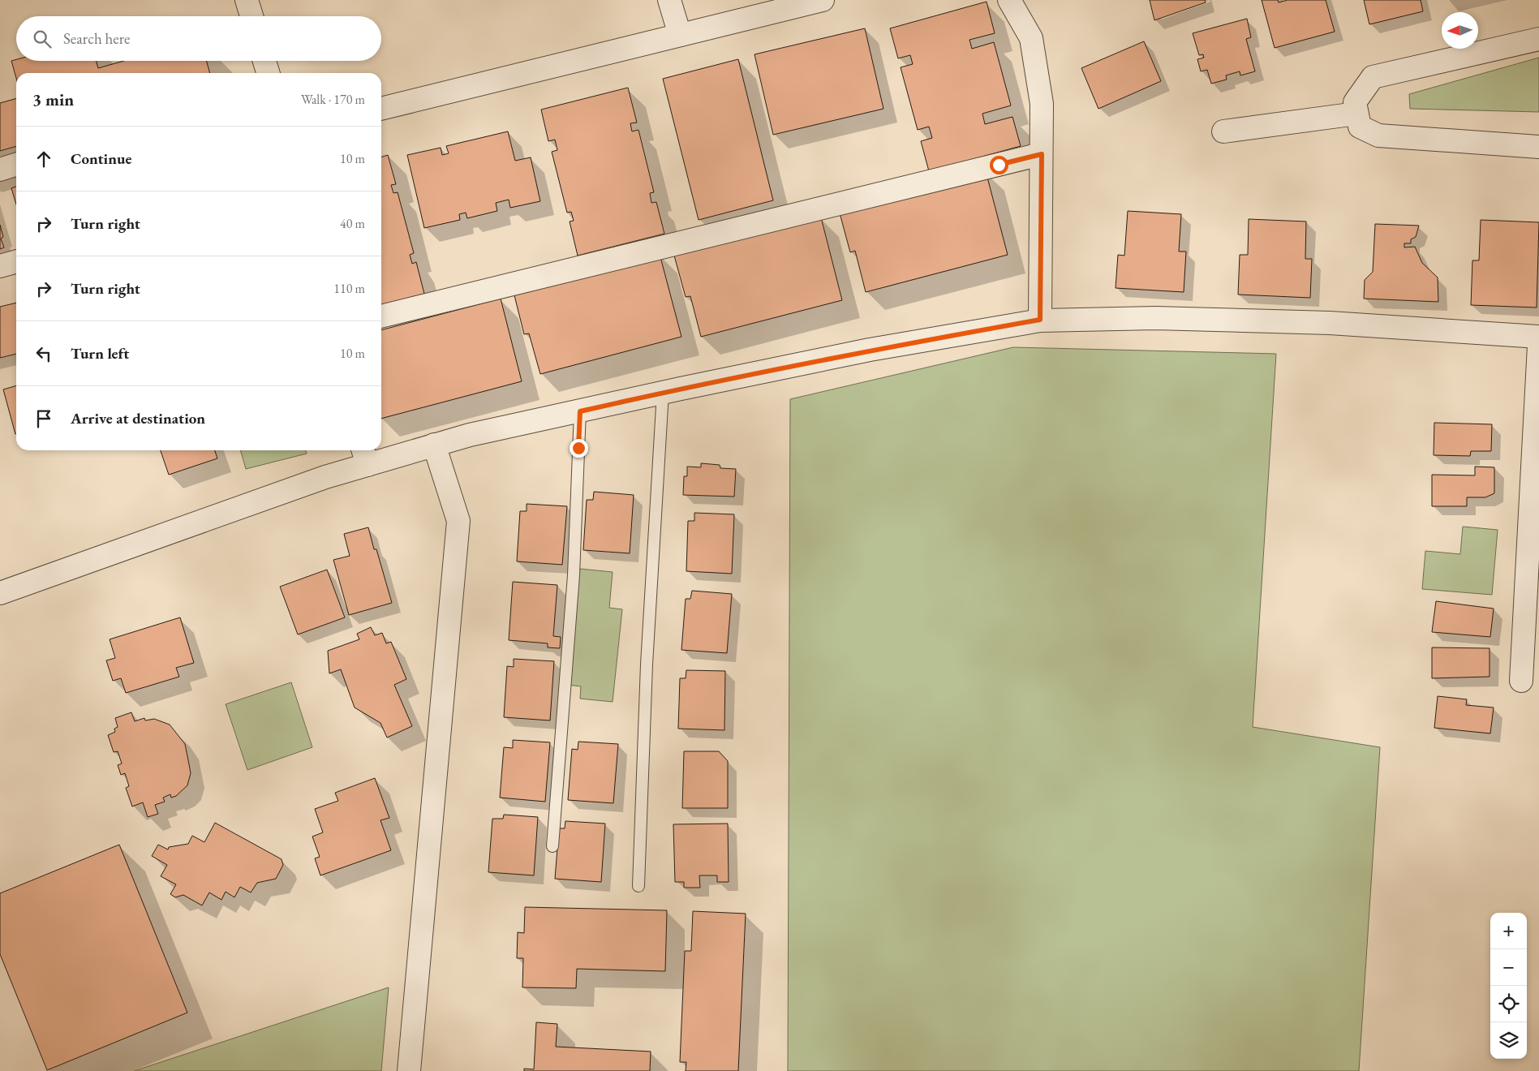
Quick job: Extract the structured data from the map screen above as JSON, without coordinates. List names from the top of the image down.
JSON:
{
  "north": "left",
  "page": {
    "search": "Search here",
    "heading": ["3 min", "Walk · 170 m"],
    "list": [
      ["Continue", "10 m"],
      ["Turn right", "40 m"],
      ["Turn right", "110 m"],
      ["Turn left", "10 m"],
      "Arrive at destination"
    ],
    "map_buttons": ["+", "−"]
  }
}
